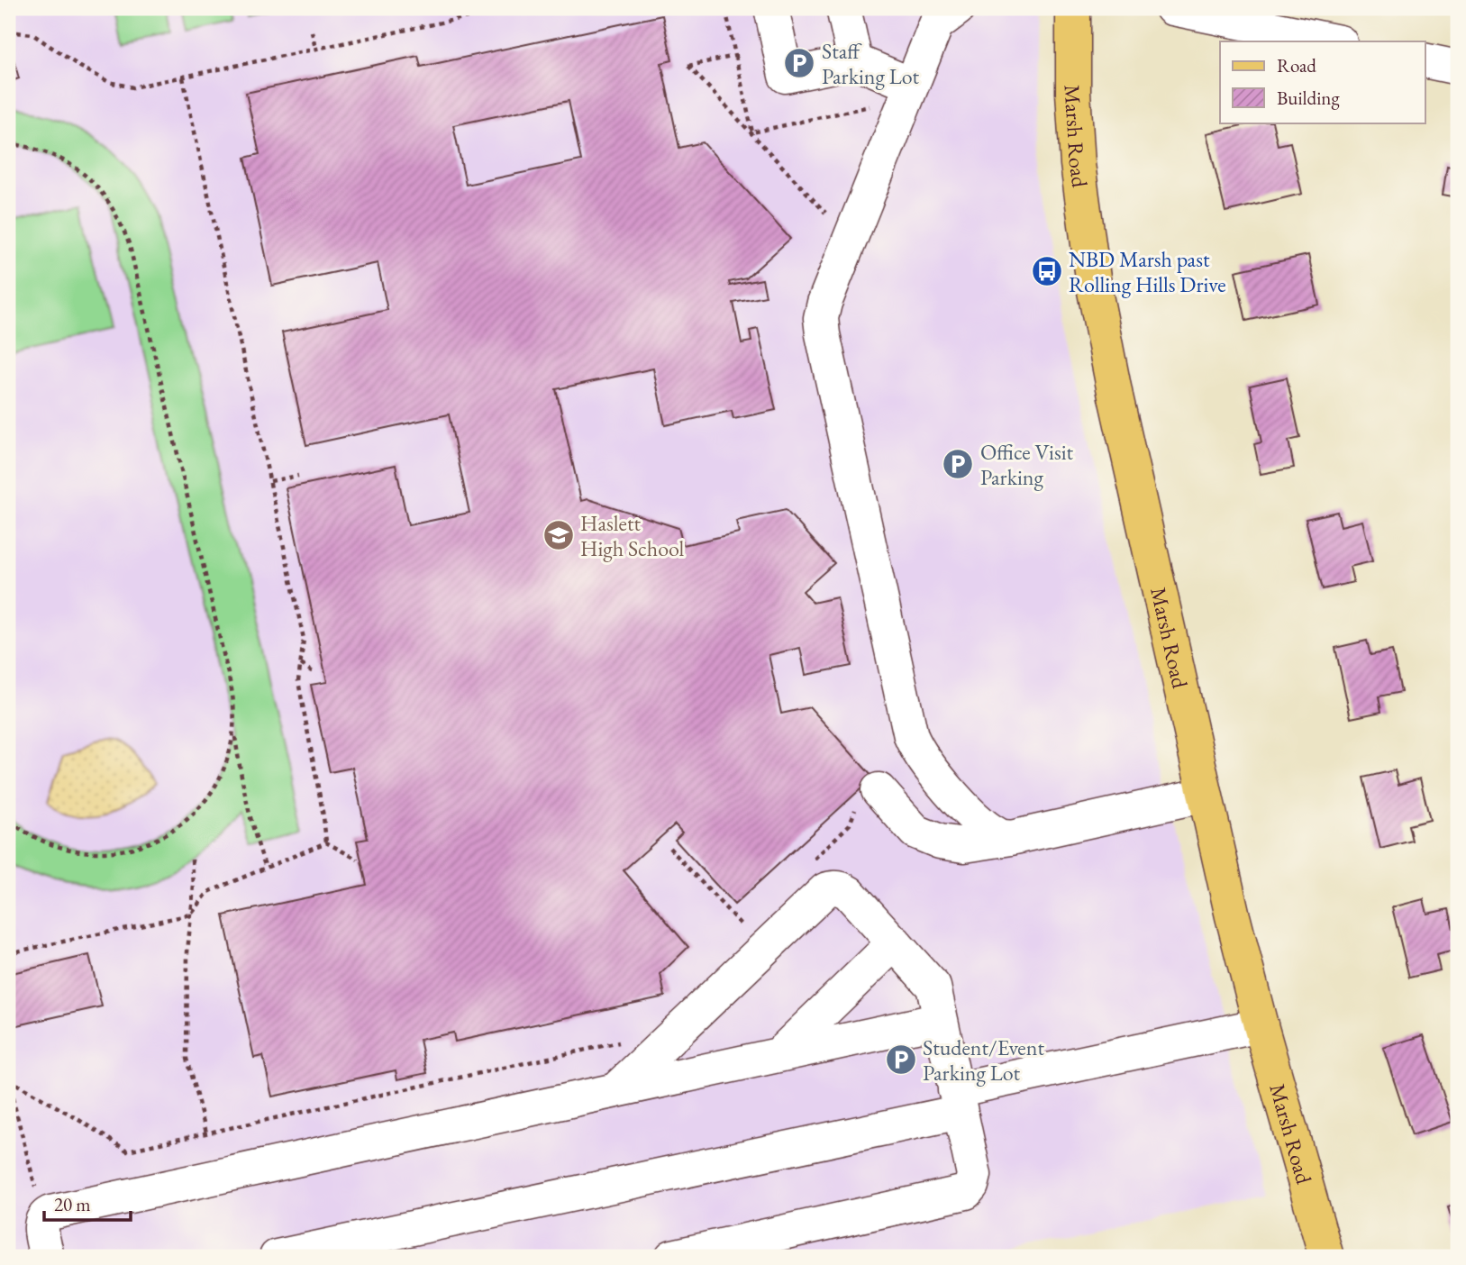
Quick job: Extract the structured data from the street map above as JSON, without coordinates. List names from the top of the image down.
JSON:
{
  "streets": {
    "main road": ["Marsh Road"]
  },
  "places": {
    "parking": ["Staff Parking Lot", "Office Visit Parking", "Student/Event Parking Lot"],
    "bus stop": ["NBD Marsh past Rolling Hills Drive"],
    "school or university": ["Haslett High School"]
  },
  "legend": ["Road", "Building"],
  "scale_bar": "20 m"
}
